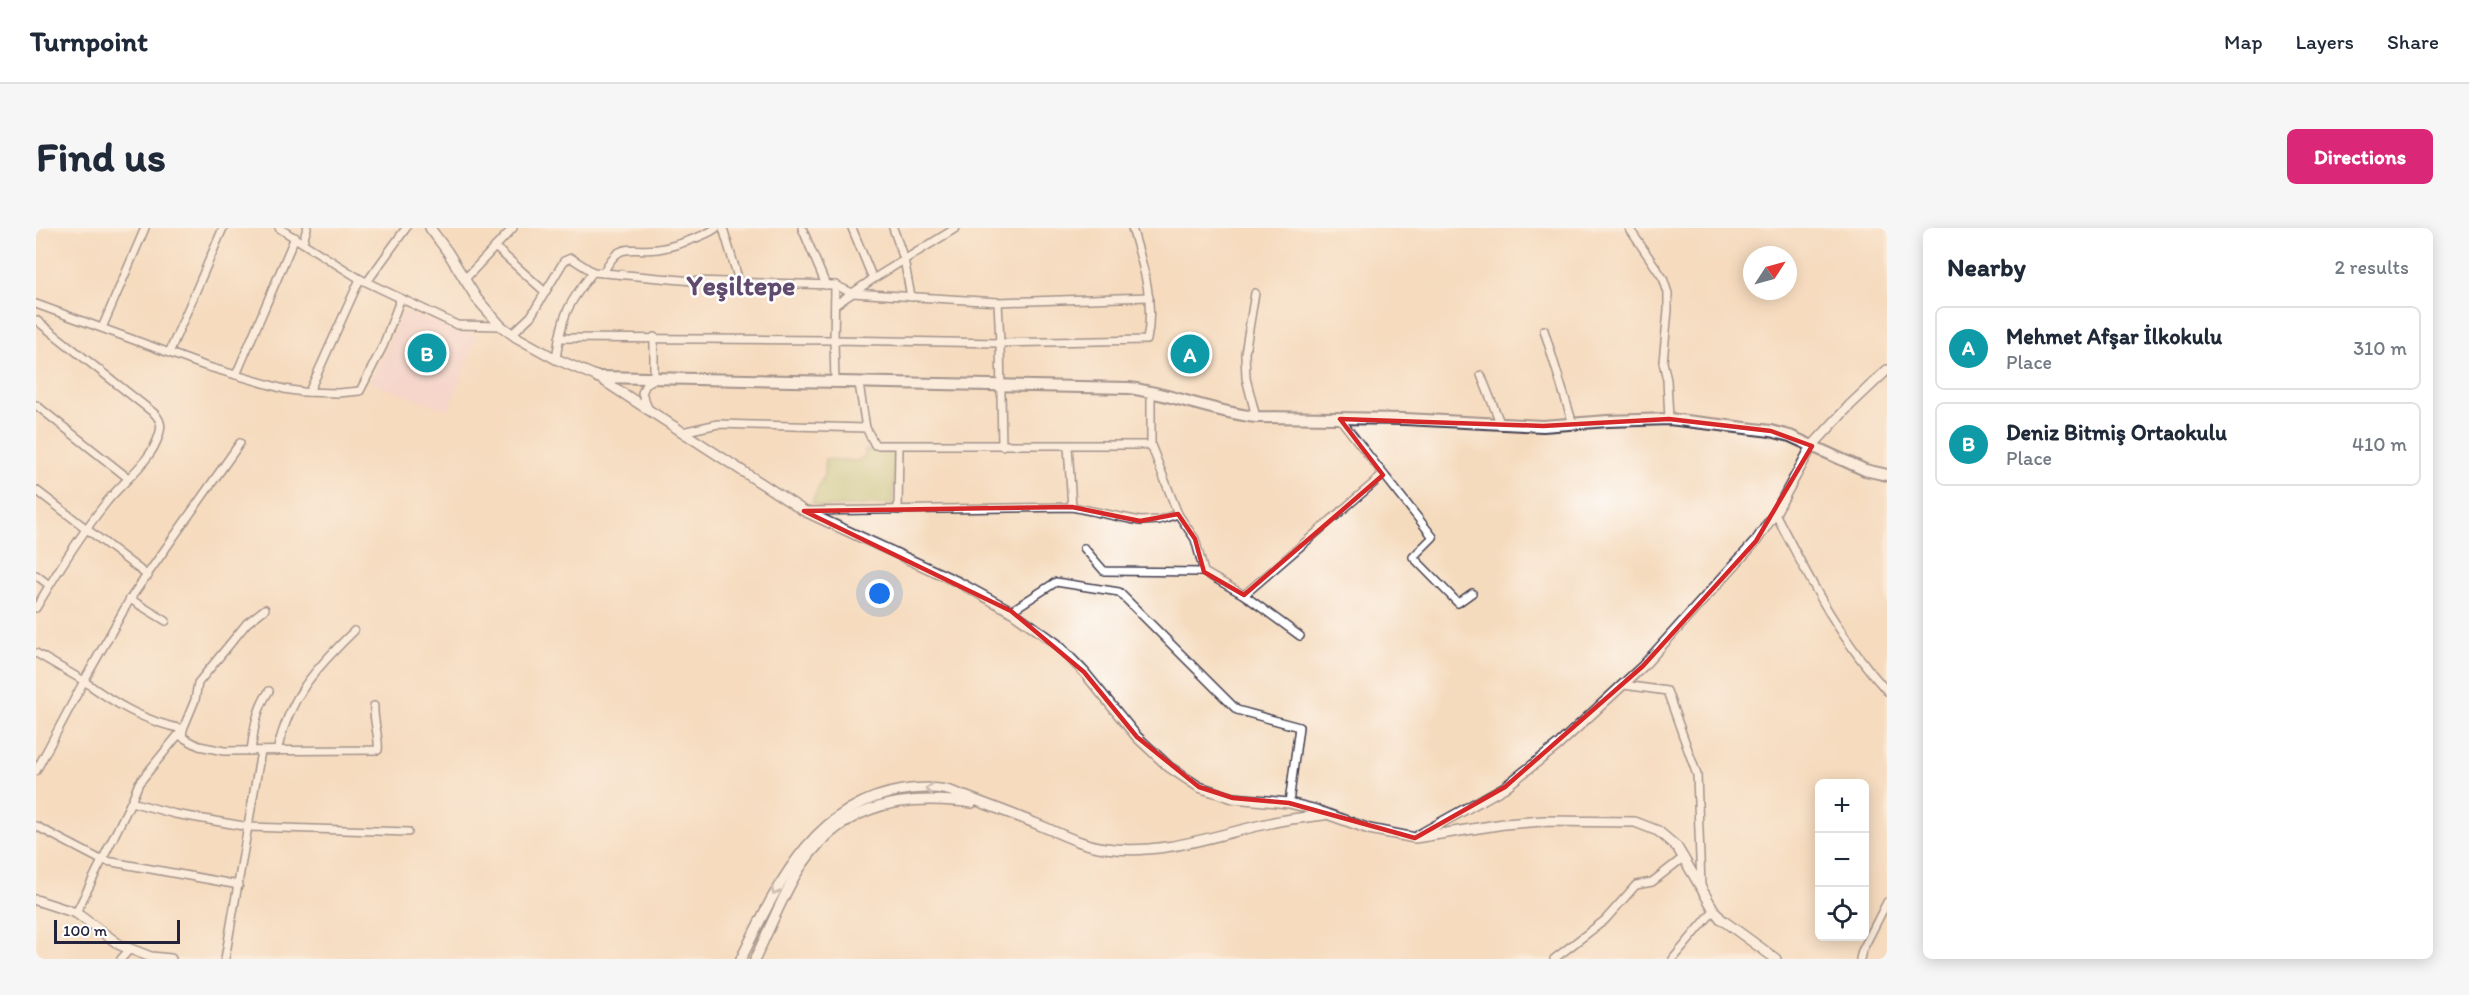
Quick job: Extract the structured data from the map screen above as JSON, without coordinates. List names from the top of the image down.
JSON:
{
  "districts": ["Yeşiltepe"],
  "scale_bar": "100 m",
  "north": "top right",
  "page": {
    "header": "Turnpoint",
    "nav": ["Map", "Layers", "Share"],
    "buttons": "Directions",
    "title": "Find us",
    "heading": ["Nearby", "2 results"],
    "list": [
      {
        "mark": "A",
        "name": "Mehmet Afşar İlkokulu",
        "note": "Place",
        "value": "310 m"
      },
      {
        "mark": "B",
        "name": "Deniz Bitmiş Ortaokulu",
        "note": "Place",
        "value": "410 m"
      }
    ],
    "pins": ["B", "A"],
    "map_buttons": ["+", "−"],
    "scale": "100 m"
  }
}
